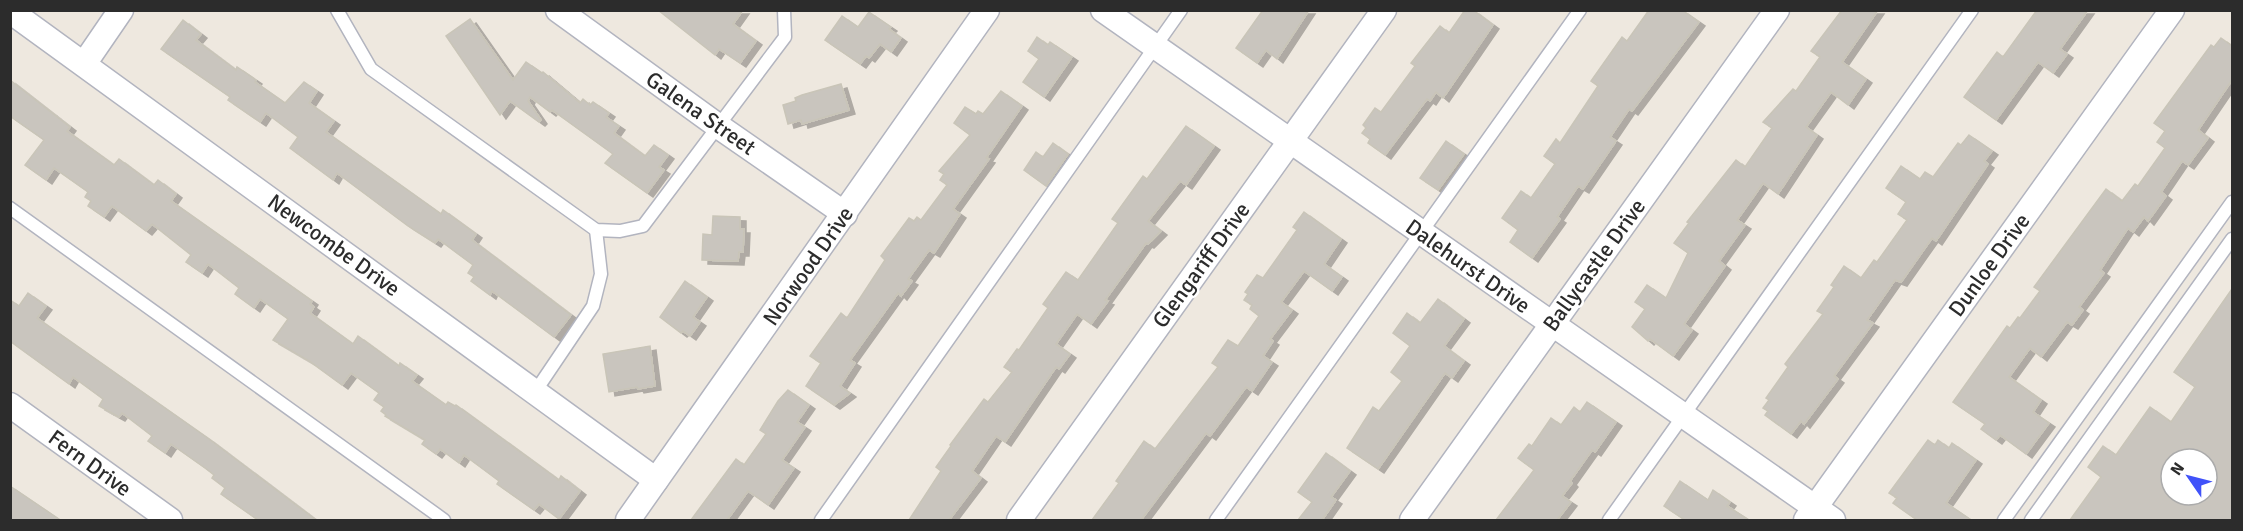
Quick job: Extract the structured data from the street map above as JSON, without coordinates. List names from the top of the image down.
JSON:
{
  "streets": {
    "street": [
      "Galena Street",
      "Newcombe Drive",
      "Glengariff Drive",
      "Ballycastle Drive",
      "Dunloe Drive",
      "Norwood Drive",
      "Dalehurst Drive",
      "Fern Drive"
    ]
  },
  "crossings": [
    ["Galena Street", "Norwood Drive"],
    ["Newcombe Drive", "Norwood Drive"],
    ["Glengariff Drive", "Dalehurst Drive"],
    ["Ballycastle Drive", "Dalehurst Drive"],
    ["Dunloe Drive", "Dalehurst Drive"]
  ],
  "north": "top left"
}
